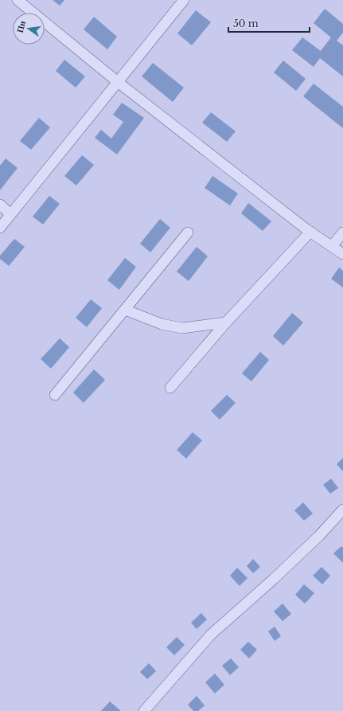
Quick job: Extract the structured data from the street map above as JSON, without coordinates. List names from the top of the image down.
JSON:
{
  "scale_bar": "50 m",
  "north": "left"
}
